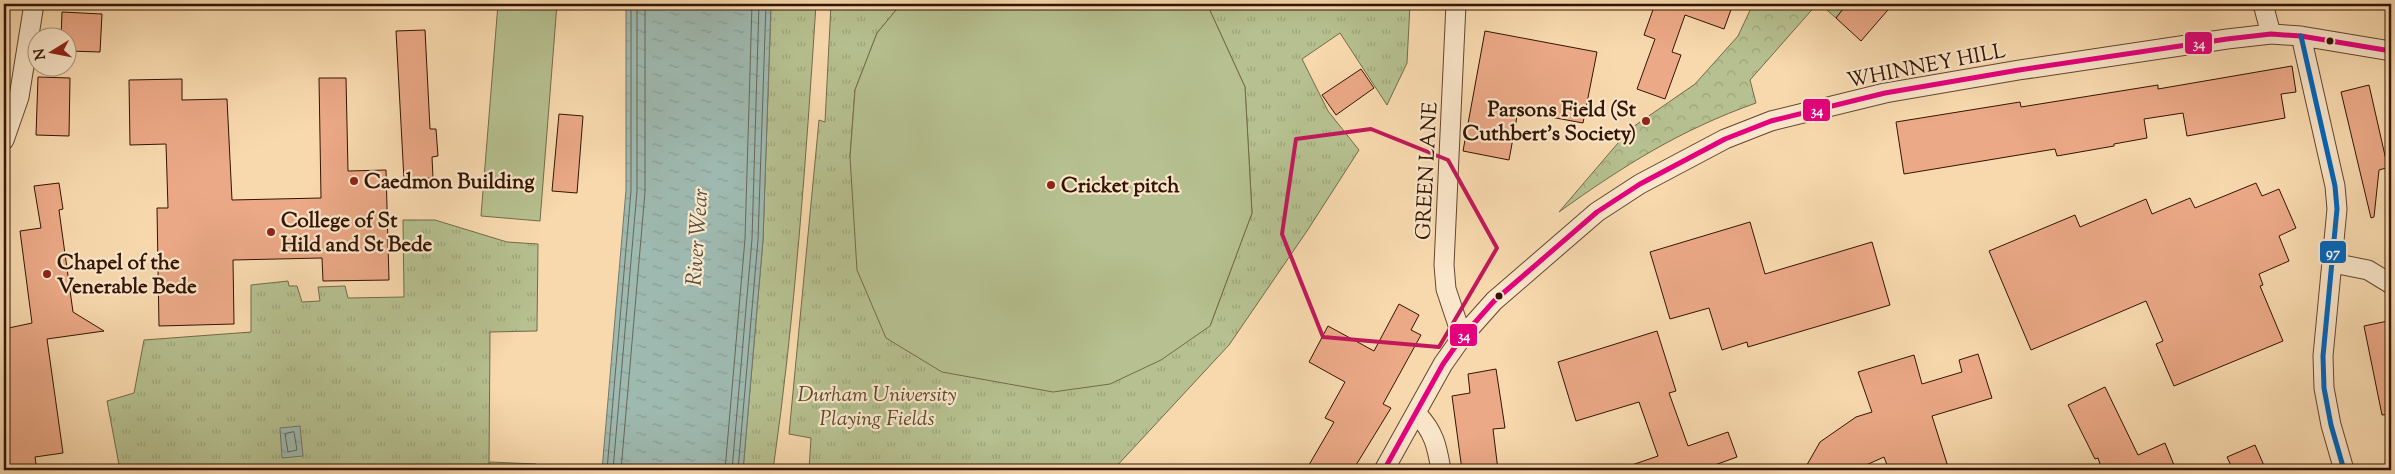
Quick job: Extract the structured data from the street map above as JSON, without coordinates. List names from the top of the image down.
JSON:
{
  "streets": {
    "street": ["WHINNEY HILL", "GREEN LANE"]
  },
  "crossings": [
    ["WHINNEY HILL", "GREEN LANE"]
  ],
  "water": ["River Wear"],
  "parks": ["Durham University Playing Fields"],
  "places": [
    "Parsons Field (St Cuthbert's Society)",
    "Caedmon Building",
    "Cricket pitch",
    "College of St Hild and St Bede",
    "Chapel of the Venerable Bede"
  ],
  "lines": ["transit line 34", "transit line 97"],
  "north": "left"
}
